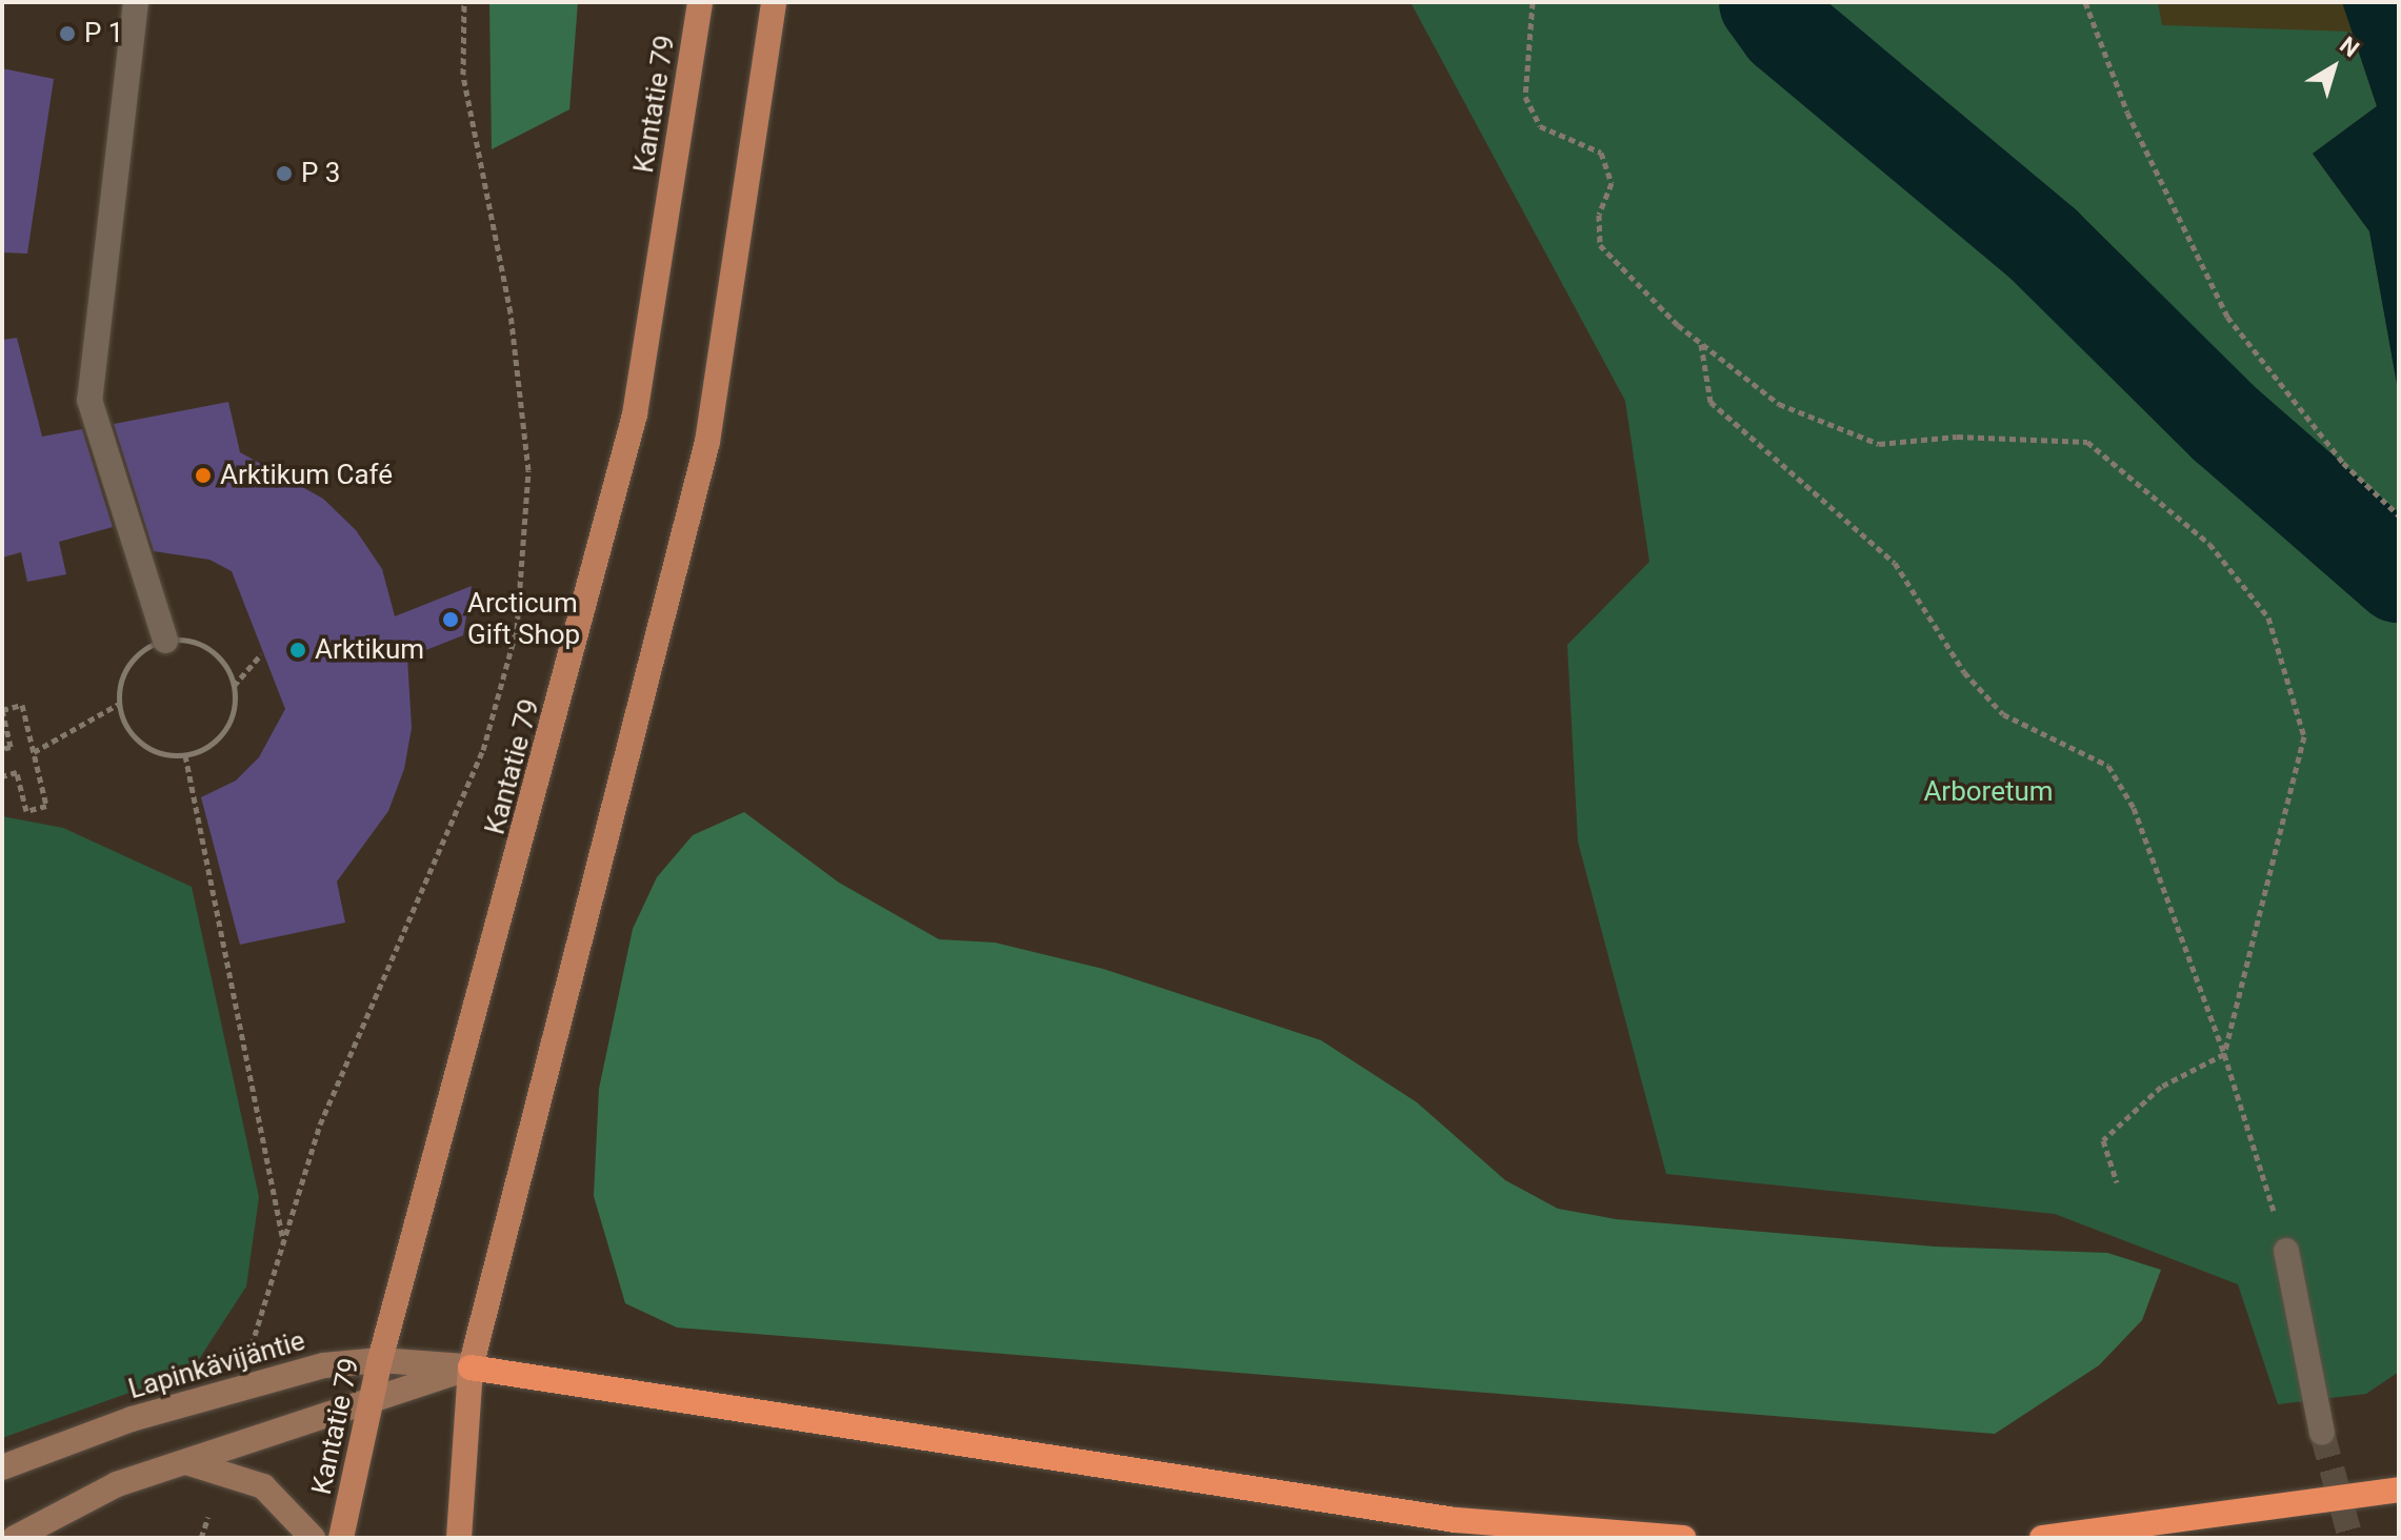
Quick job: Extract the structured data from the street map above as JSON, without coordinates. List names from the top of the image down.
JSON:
{
  "streets": {
    "main road": ["Kantatie 79", "Lapinkävijäntie"]
  },
  "crossings": [
    ["Kantatie 79", "Lapinkävijäntie"]
  ],
  "parks": ["Arboretum"],
  "places": [
    "P 1",
    "P 3",
    "Arktikum Café",
    "Arcticum Gift Shop",
    "Arktikum"
  ],
  "north": "top right"
}
